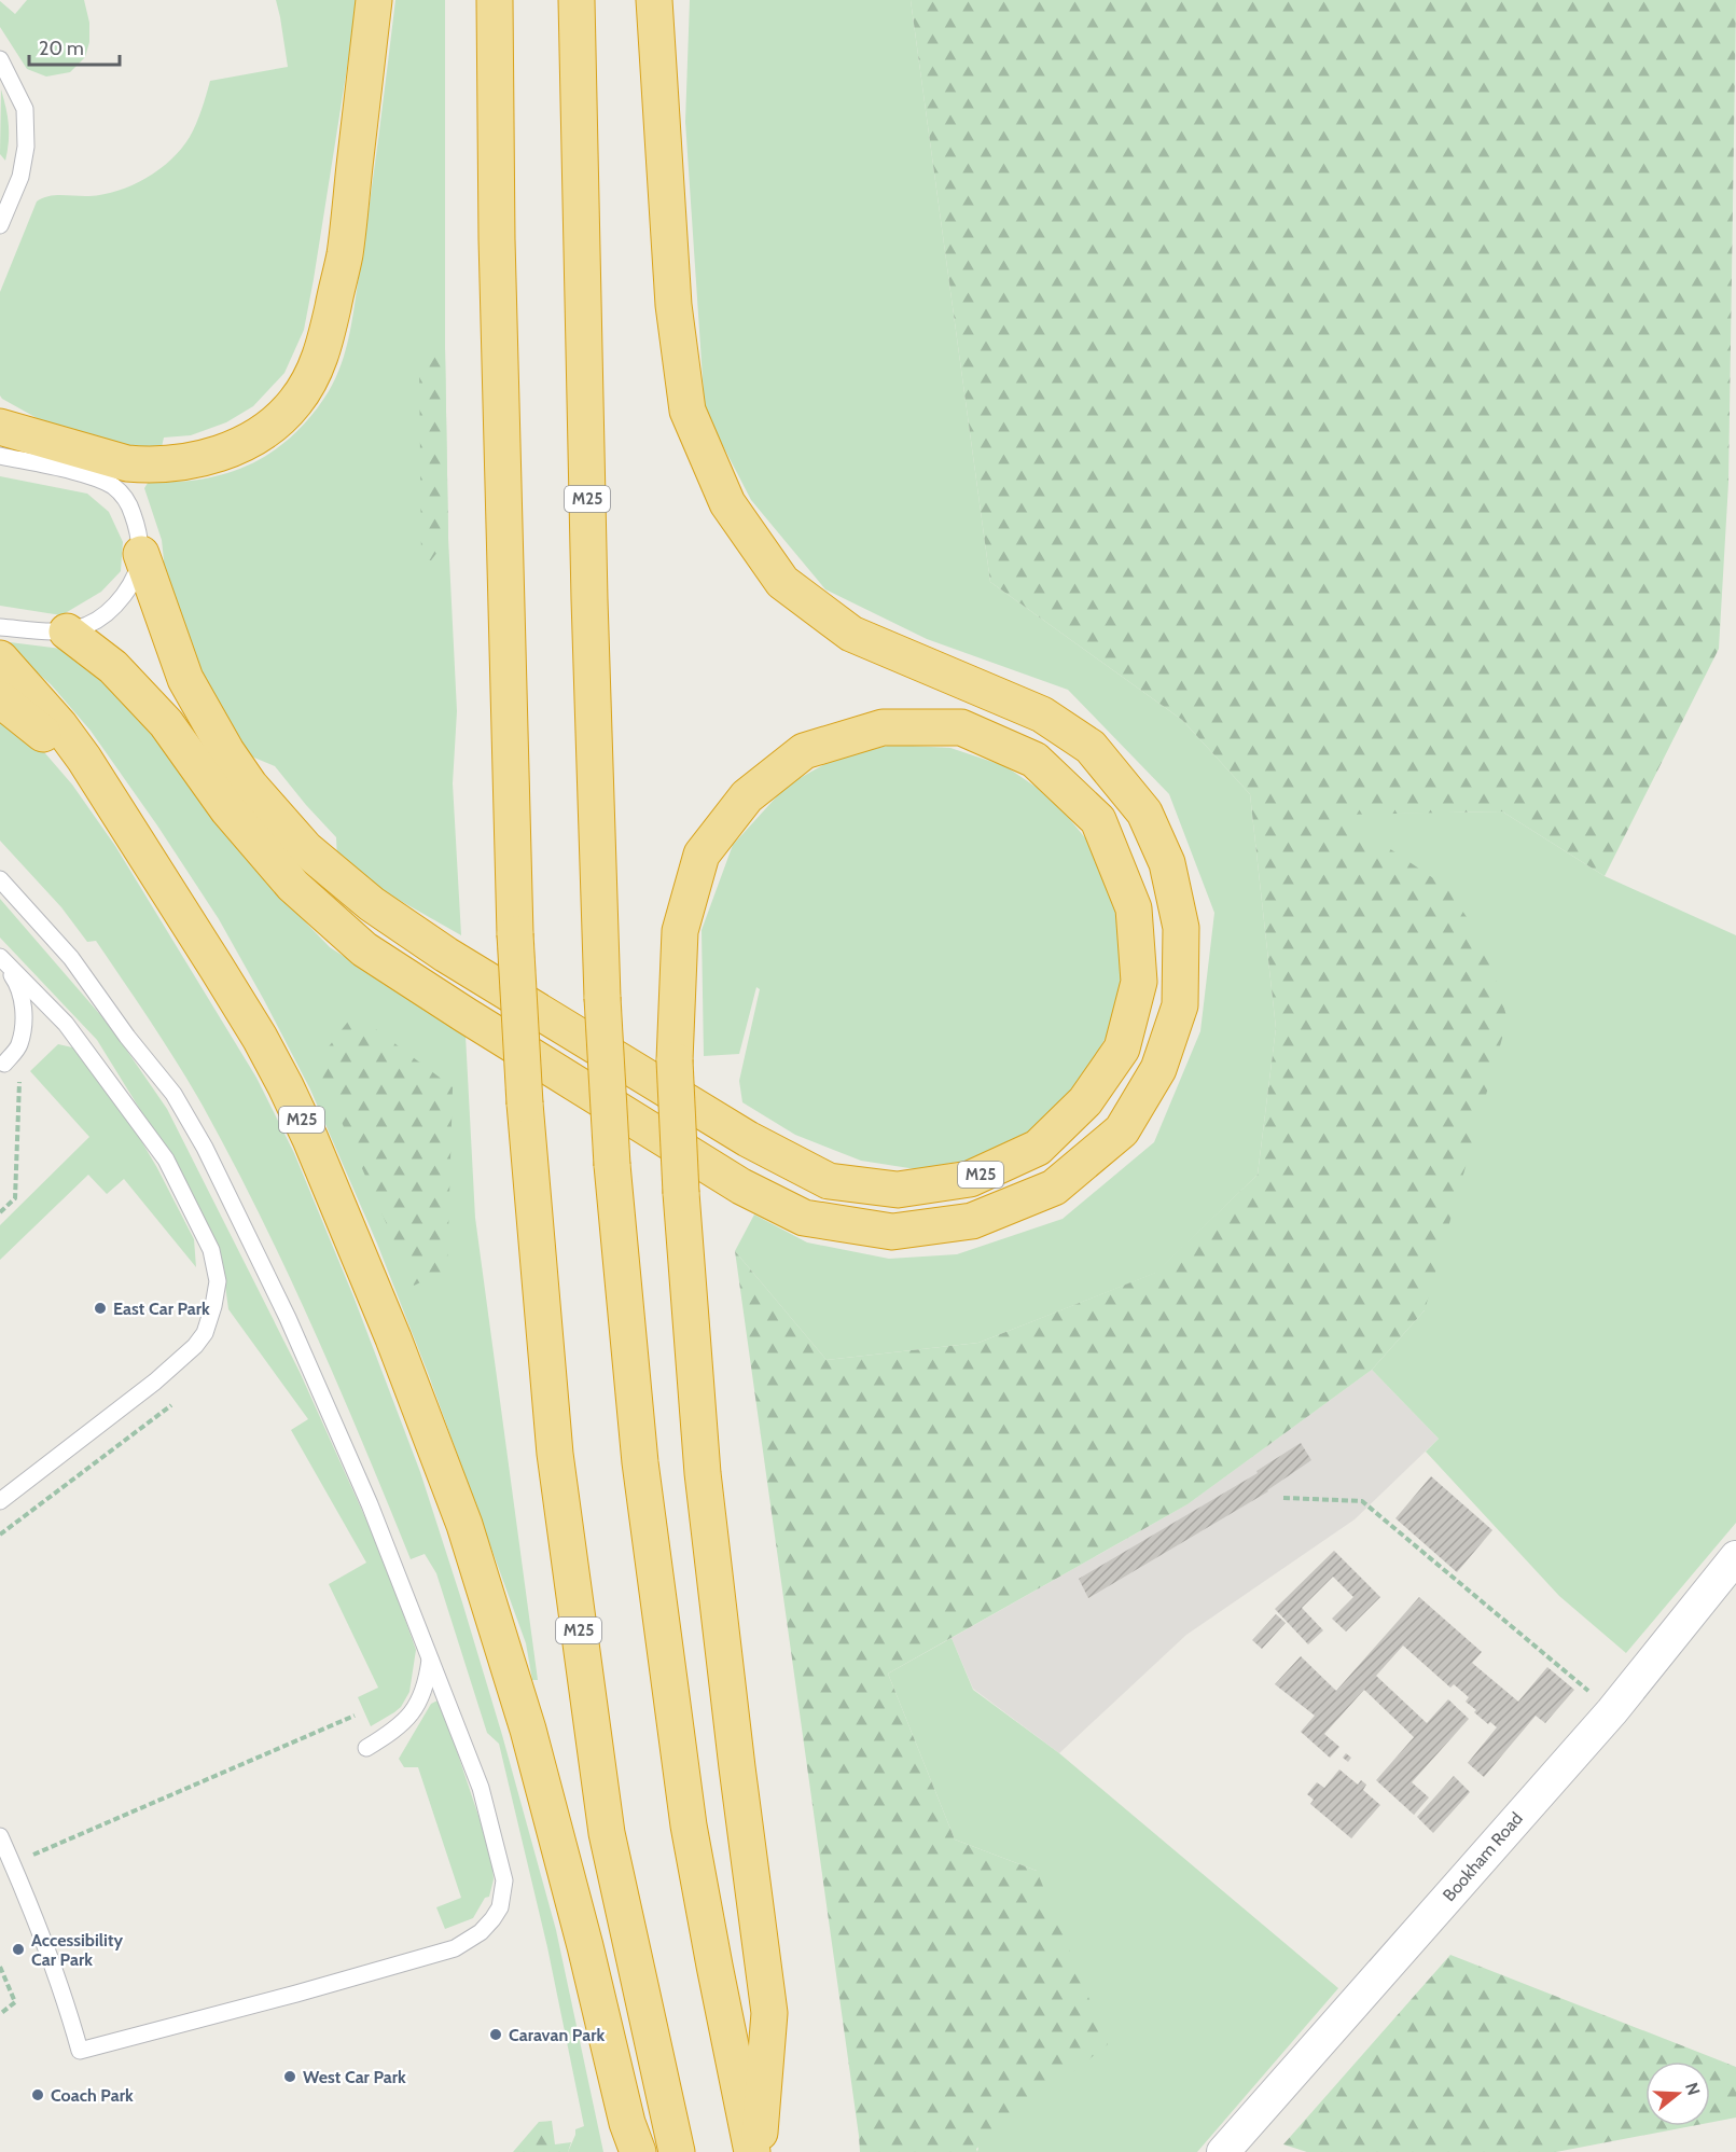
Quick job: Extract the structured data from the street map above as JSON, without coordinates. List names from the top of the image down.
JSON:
{
  "streets": {
    "highway": ["M25"],
    "street": ["Bookham Road"]
  },
  "places": [
    "East Car Park",
    "Accessibility Car Park",
    "Caravan Park",
    "West Car Park",
    "Coach Park"
  ],
  "scale_bar": "20 m",
  "north": "right"
}
